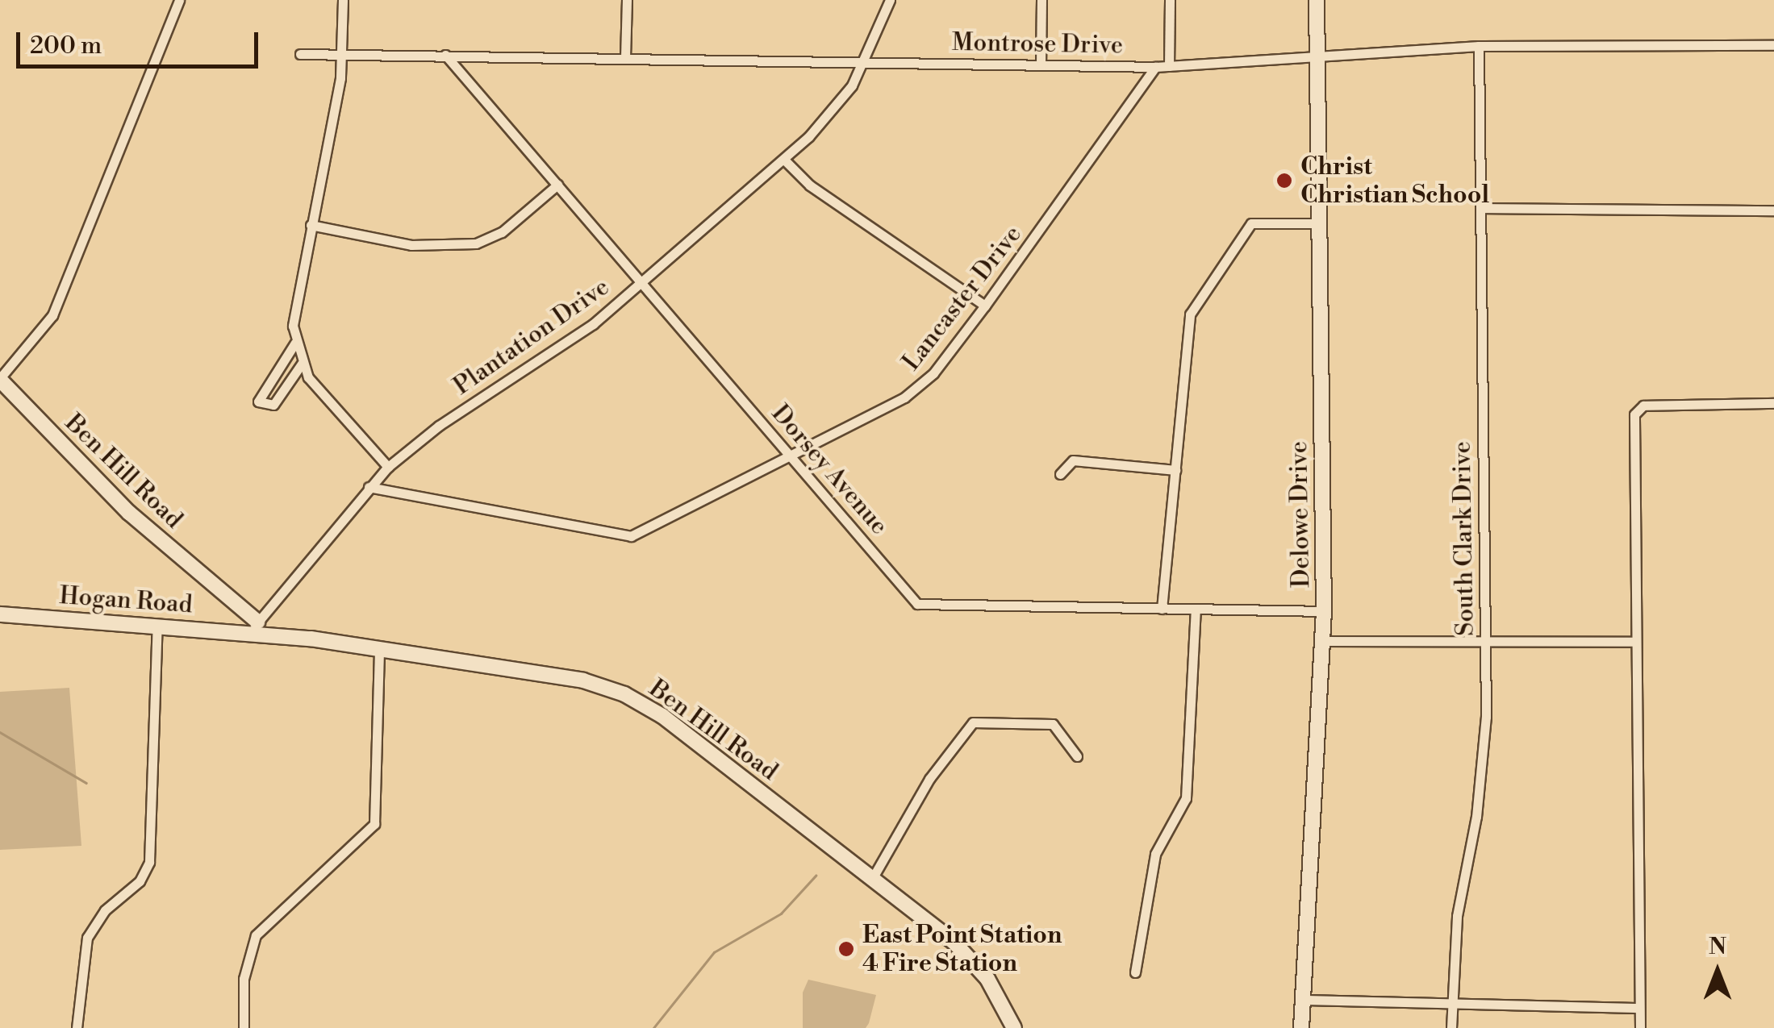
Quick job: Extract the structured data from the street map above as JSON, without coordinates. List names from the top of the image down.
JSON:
{
  "streets": {
    "street": [
      "Montrose Drive",
      "Lancaster Drive",
      "Plantation Drive",
      "Dorsey Avenue",
      "Ben Hill Road",
      "Delowe Drive",
      "South Clark Drive",
      "Hogan Road"
    ]
  },
  "crossings": [
    ["Montrose Drive", "Lancaster Drive"],
    ["Montrose Drive", "Plantation Drive"],
    ["Montrose Drive", "Dorsey Avenue"],
    ["Montrose Drive", "Delowe Drive"],
    ["Montrose Drive", "South Clark Drive"],
    ["Lancaster Drive", "Plantation Drive"],
    ["Lancaster Drive", "Dorsey Avenue"],
    ["Plantation Drive", "Dorsey Avenue"],
    ["Plantation Drive", "Ben Hill Road"],
    ["Plantation Drive", "Hogan Road"],
    ["Dorsey Avenue", "Delowe Drive"],
    ["Ben Hill Road", "Hogan Road"]
  ],
  "places": ["Christ Christian School", "East Point Station 4 Fire Station"],
  "scale_bar": "200 m",
  "north": "top"
}
